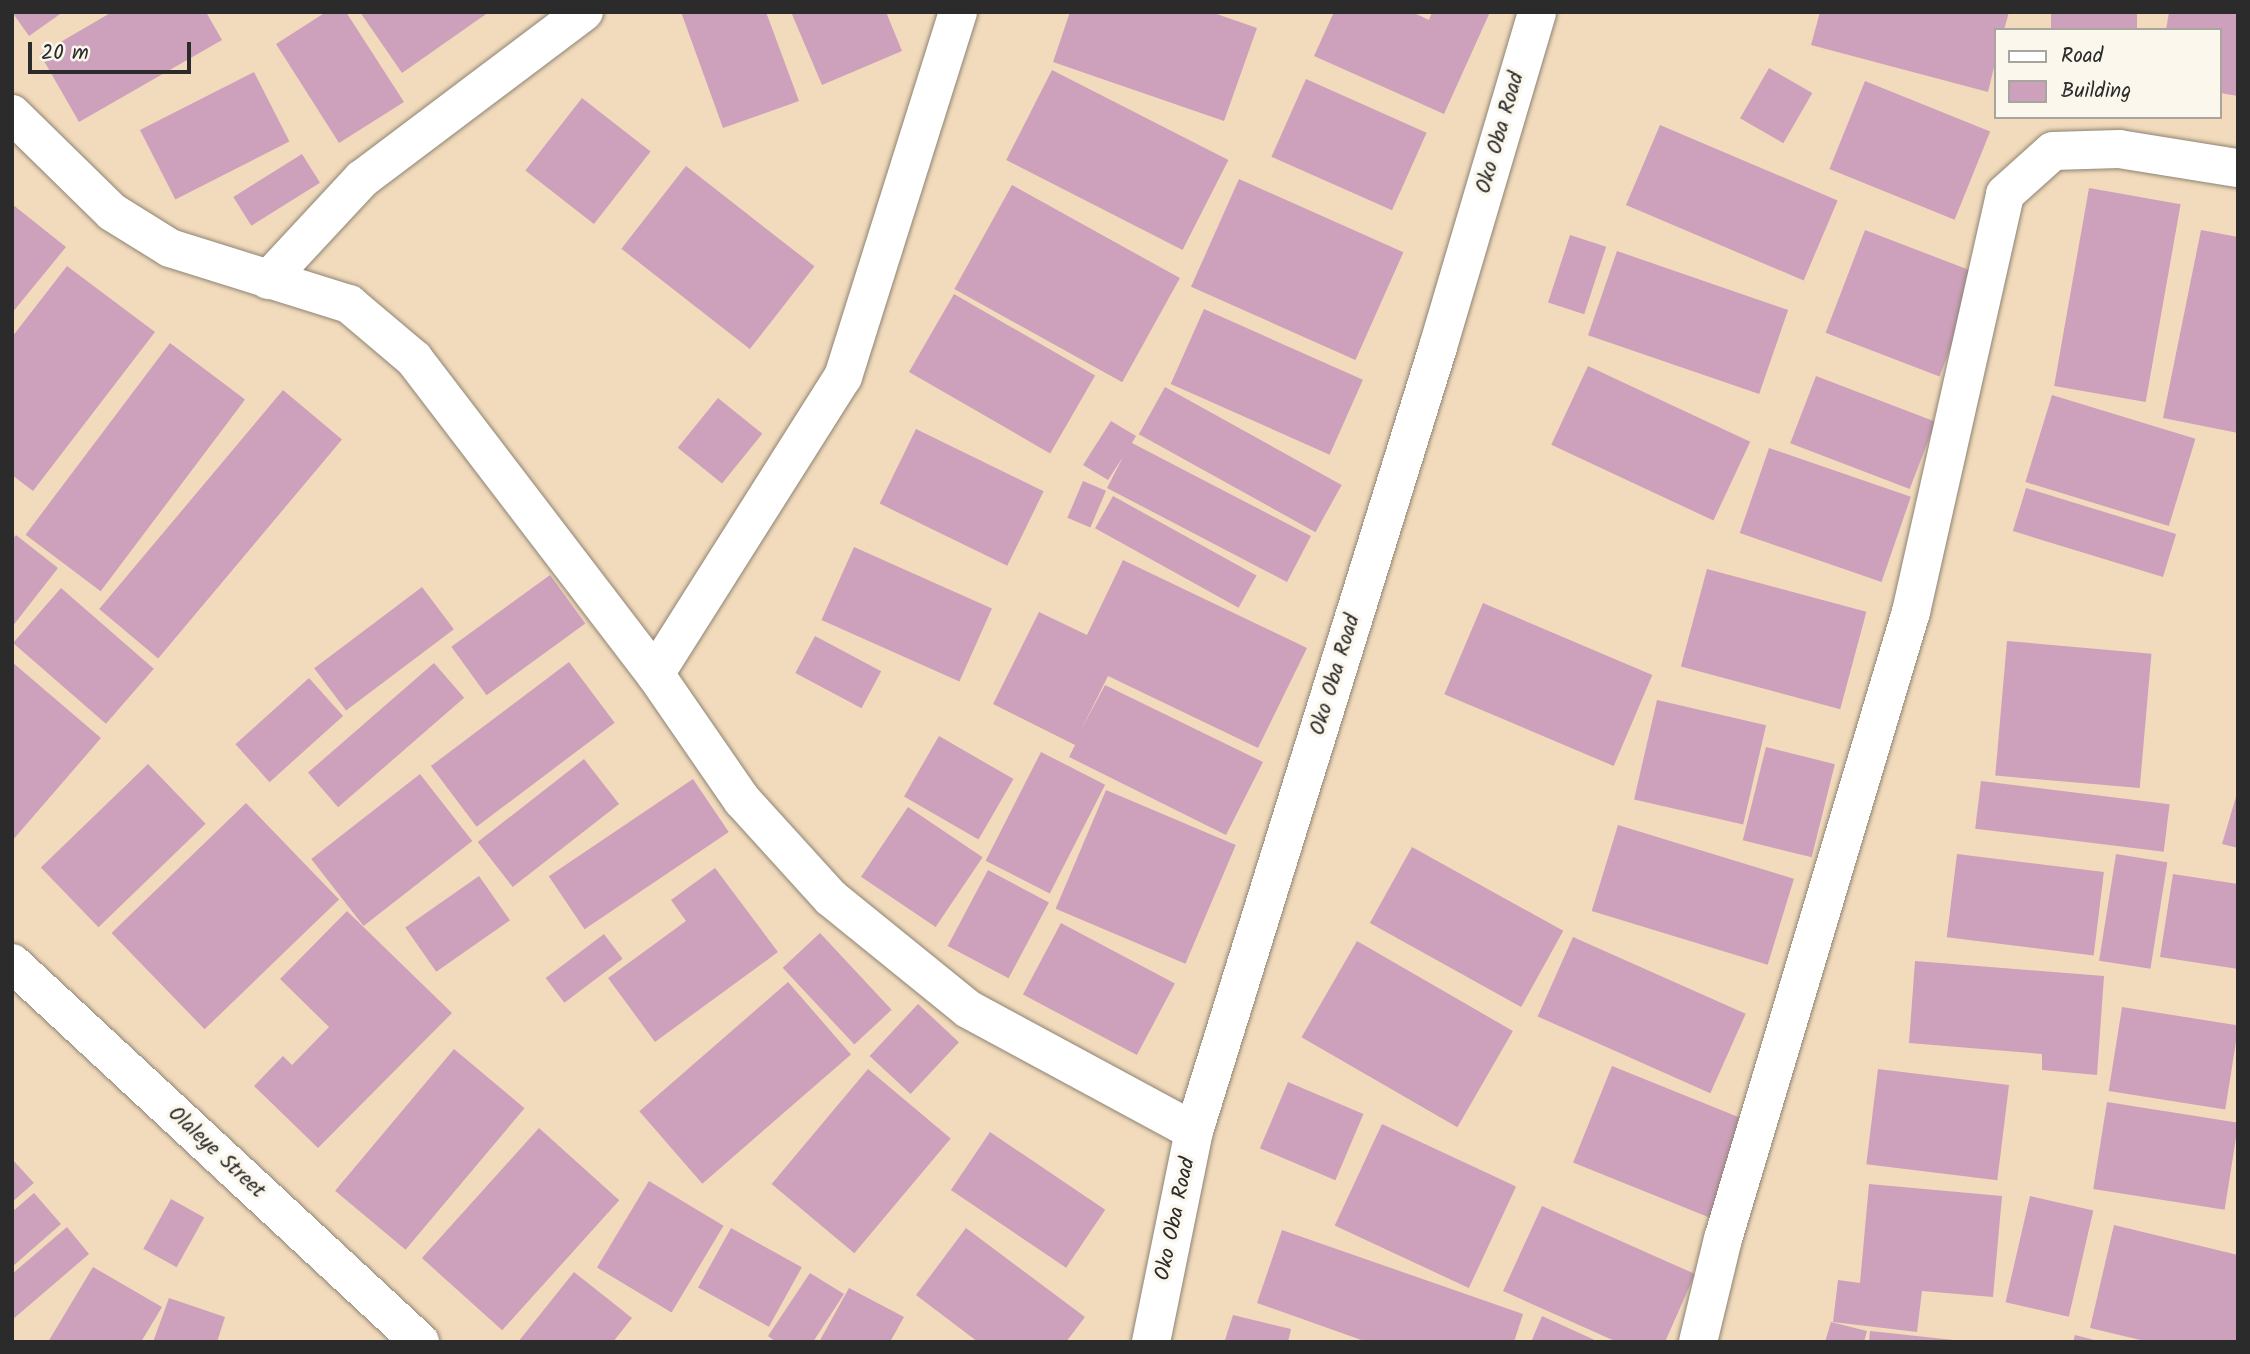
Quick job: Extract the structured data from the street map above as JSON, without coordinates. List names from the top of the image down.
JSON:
{
  "streets": {
    "street": ["Oko Oba Road", "Olaleye Street"]
  },
  "legend": ["Road", "Building"],
  "scale_bar": "20 m"
}
